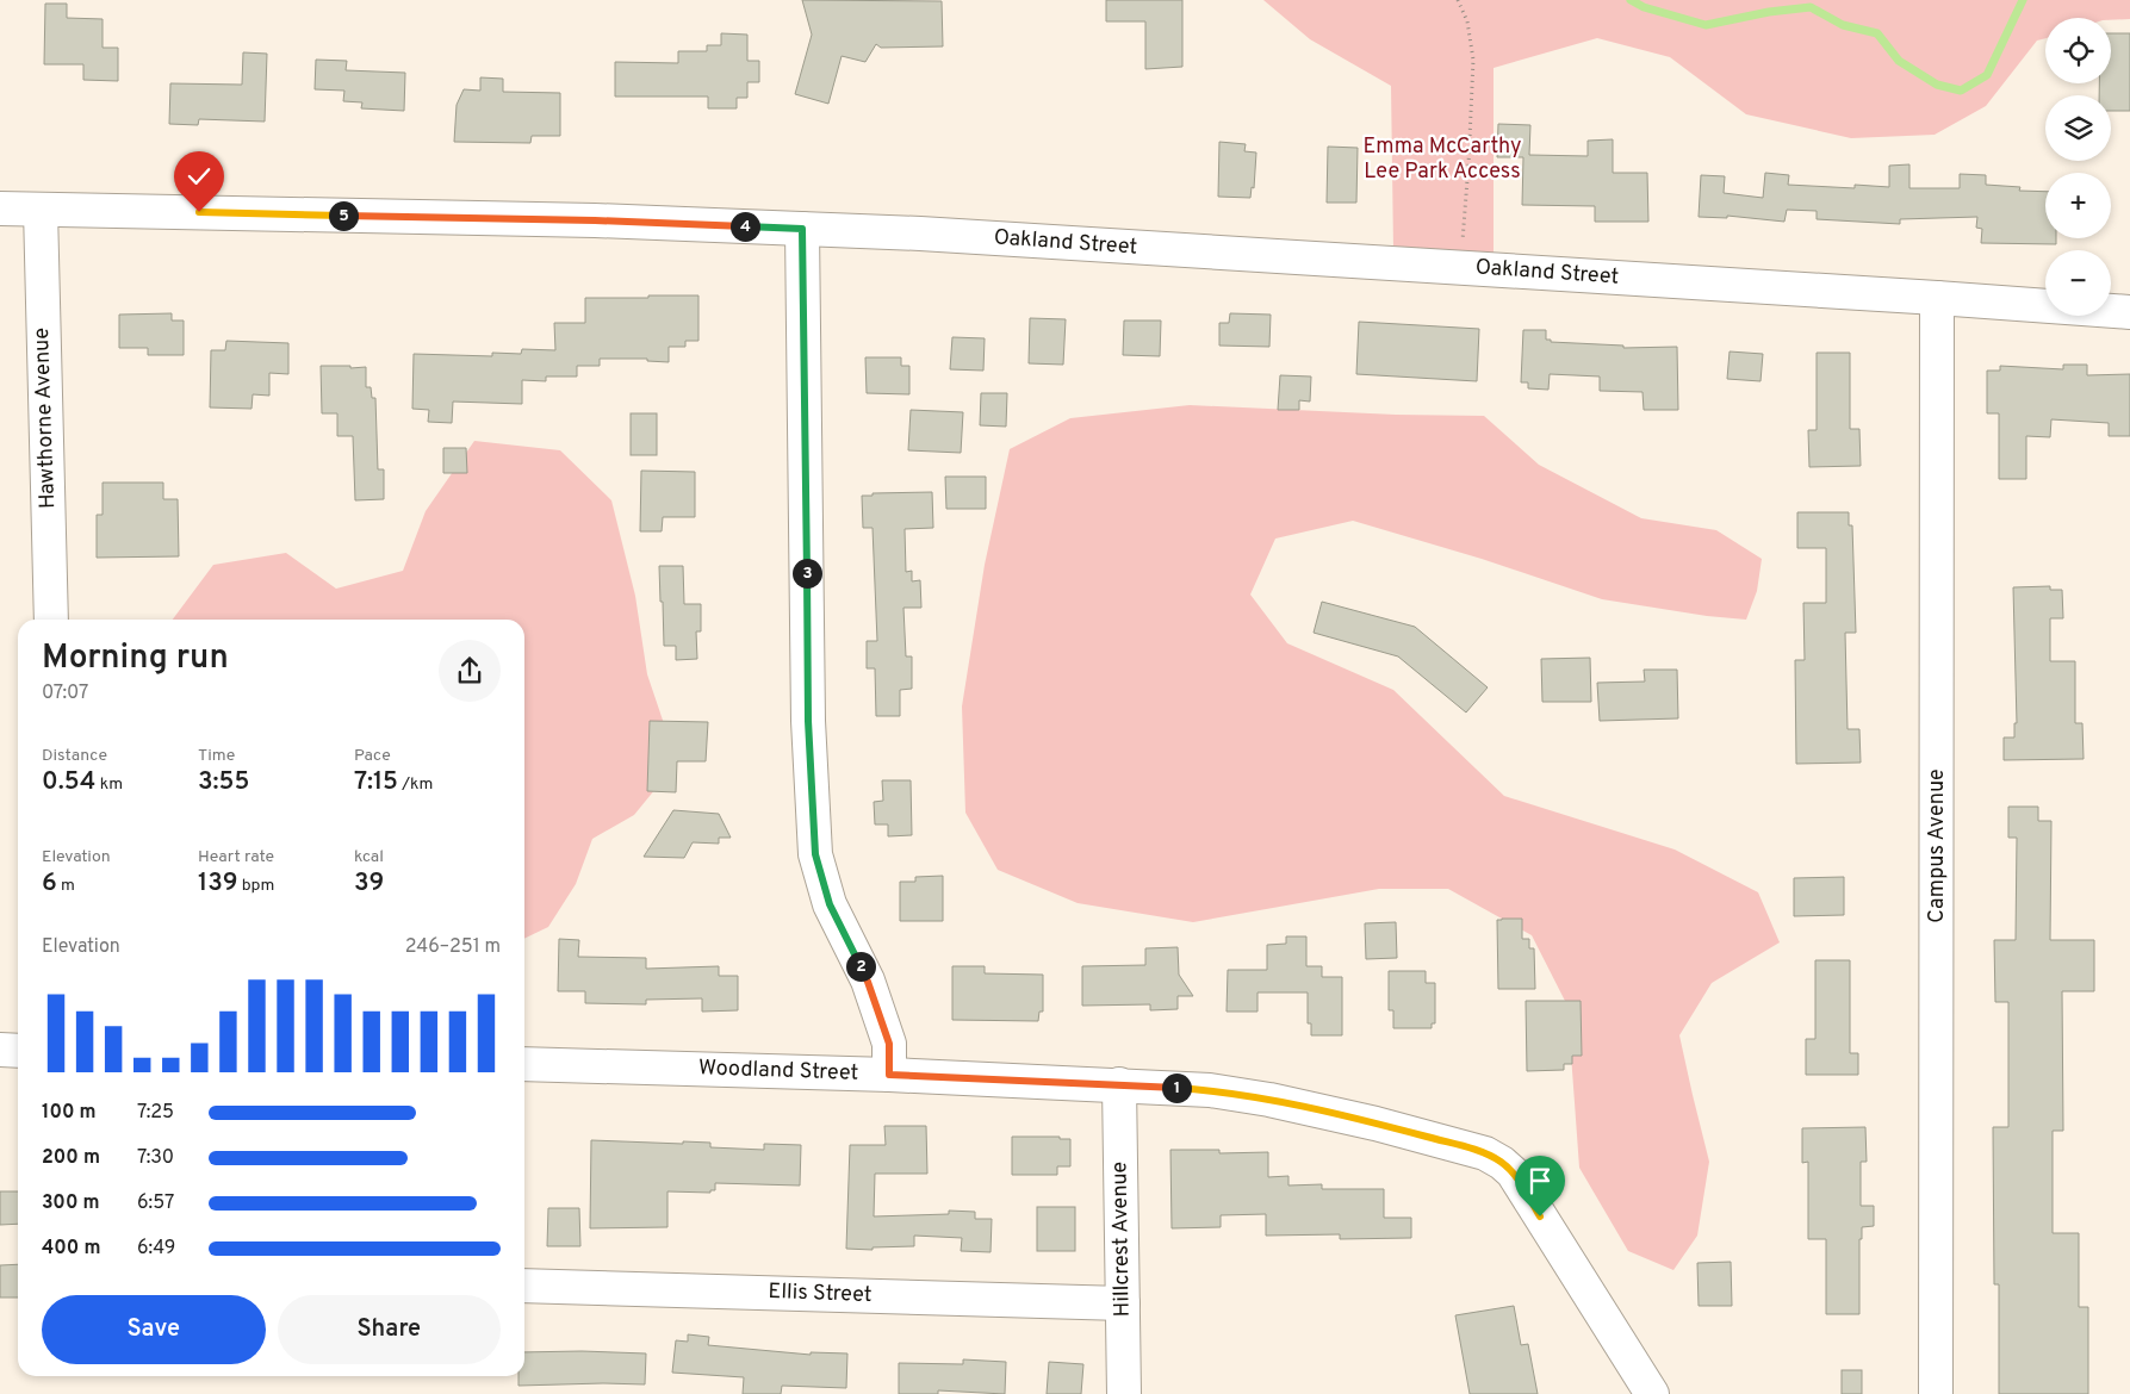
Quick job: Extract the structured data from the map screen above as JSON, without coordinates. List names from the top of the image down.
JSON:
{
  "streets": {
    "street": [
      "Oakland Street",
      "Hawthorne Avenue",
      "Campus Avenue",
      "Woodland Street",
      "Hillcrest Avenue",
      "Ellis Street"
    ]
  },
  "crossings": [
    ["Oakland Street", "Hawthorne Avenue"],
    ["Oakland Street", "Campus Avenue"],
    ["Woodland Street", "Hillcrest Avenue"],
    ["Hillcrest Avenue", "Ellis Street"]
  ],
  "parks": ["Emma McCarthy Lee Park Access"],
  "page": {
    "map_buttons": ["+", "−"],
    "pins": [
      "5",
      "4",
      "3",
      "2",
      "1"
    ],
    "heading": ["Morning run", "07:07"],
    "stats": [
      ["Distance", "0.54 km"],
      ["Time", "3:55"],
      ["Pace", "7:15 /km"],
      ["Elevation", "6 m"],
      ["Heart rate", "139 bpm"],
      ["kcal", "39"]
    ],
    "chart": ["Elevation", "246–251 m"],
    "list": [
      {
        "name": "100 m",
        "note": "7:25"
      },
      {
        "name": "200 m",
        "note": "7:30"
      },
      {
        "name": "300 m",
        "note": "6:57"
      },
      {
        "name": "400 m",
        "note": "6:49"
      }
    ],
    "buttons": ["Save", "Share"]
  }
}
